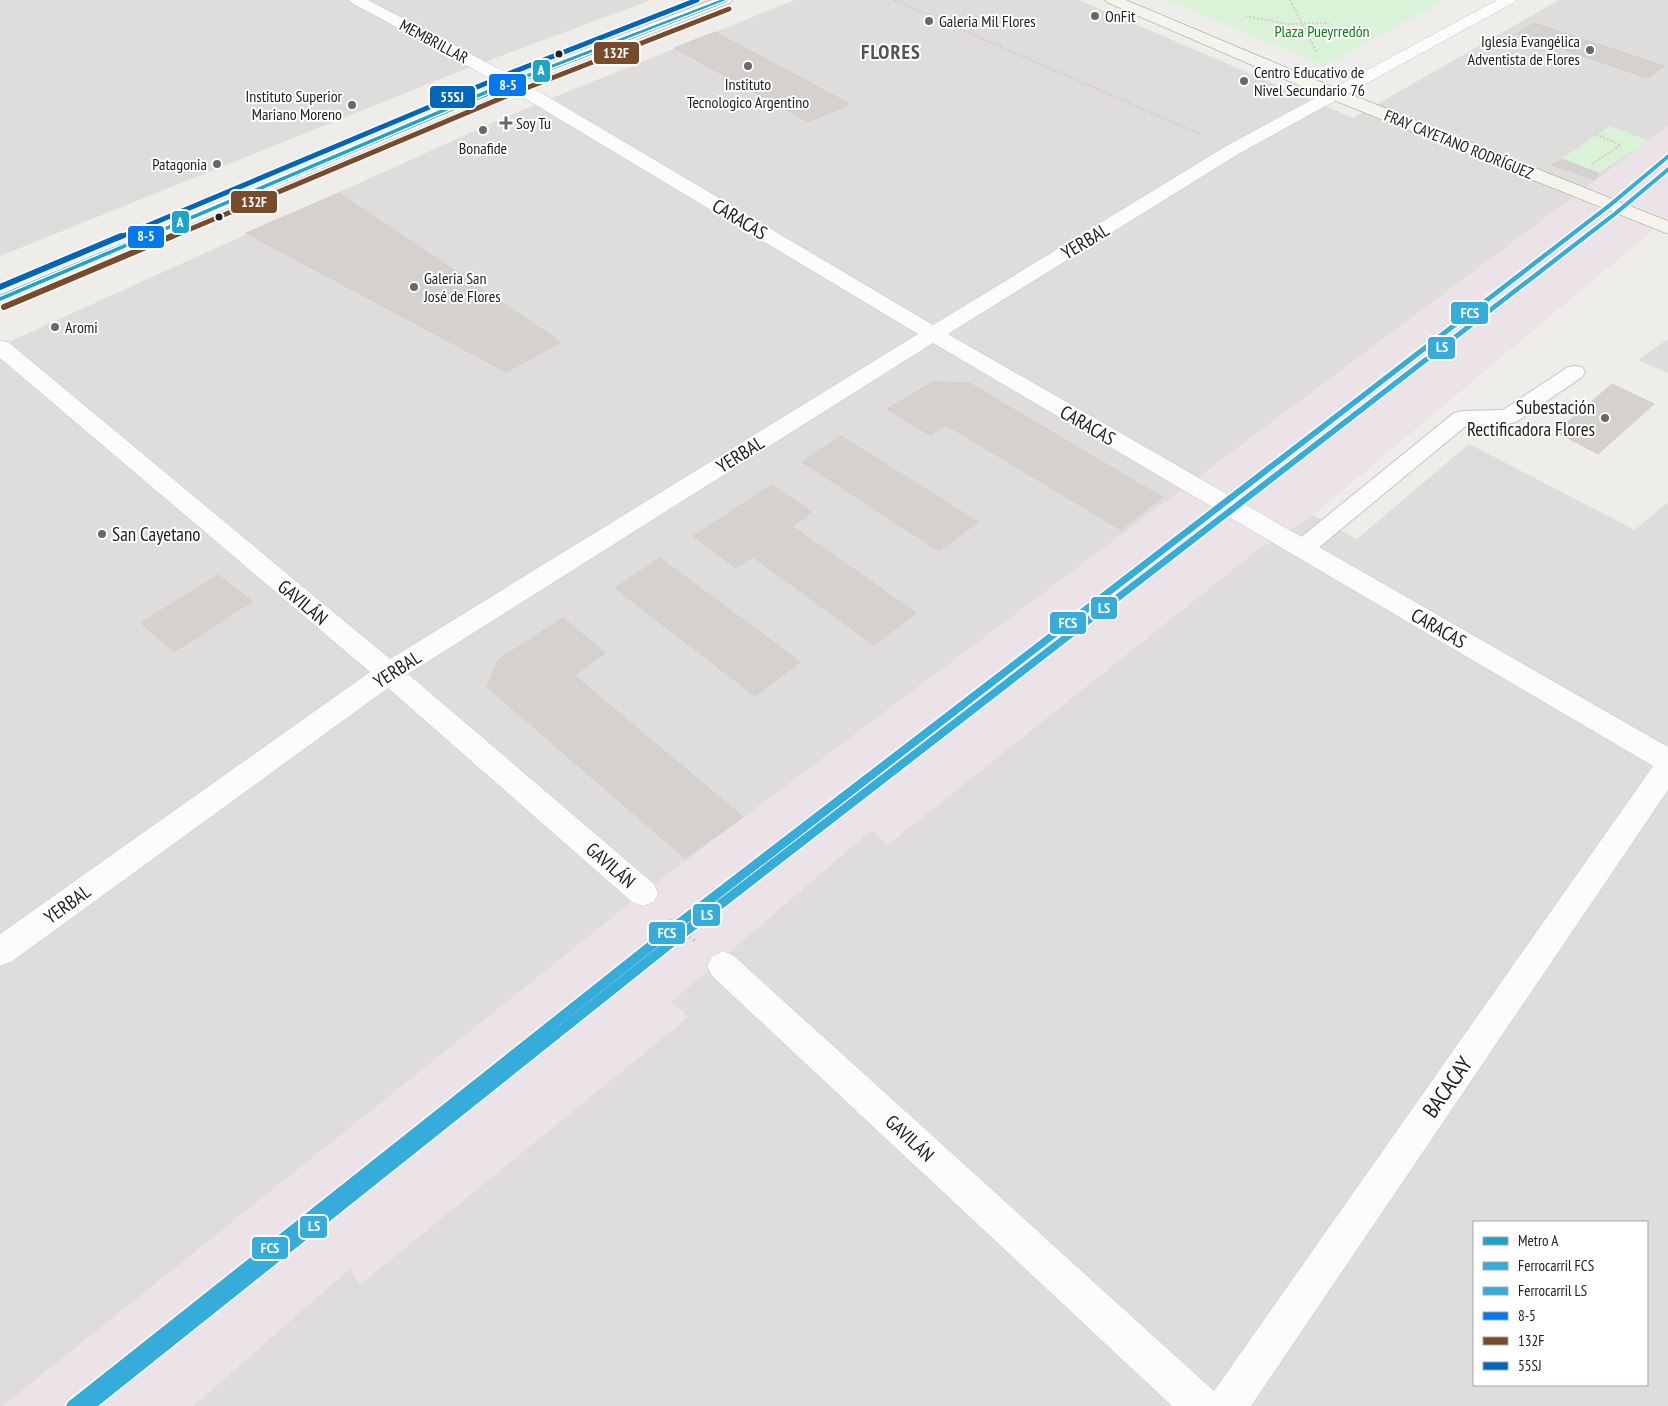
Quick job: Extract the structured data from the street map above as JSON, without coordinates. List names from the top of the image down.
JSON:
{
  "streets": {
    "street": [
      "MEMBRILLAR",
      "FRAY CAYETANO RODRÍGUEZ",
      "CARACAS",
      "YERBAL",
      "GAVILÁN",
      "BACACAY"
    ]
  },
  "crossings": [
    ["MEMBRILLAR", "CARACAS"],
    ["FRAY CAYETANO RODRÍGUEZ", "YERBAL"],
    ["CARACAS", "YERBAL"],
    ["YERBAL", "GAVILÁN"]
  ],
  "districts": ["FLORES"],
  "parks": ["Plaza Pueyrredón"],
  "places": {
    "other": [
      "OnFit",
      "Galeria Mil Flores",
      "Iglesia Evangélica Adventista de Flores",
      "Instituto Tecnologico Argentino",
      "Centro Educativo de Nivel Secundario 76",
      "Instituto Superior Mariano Moreno",
      "Bonafide",
      "Patagonia",
      "Galeria San José de Flores",
      "Aromi",
      "Subestación Rectificadora Flores",
      "San Cayetano"
    ],
    "health": ["Soy Tu"]
  },
  "lines": [
    "metro line A",
    "transit line 8-5",
    "transit line 55SJ",
    "transit line 132F",
    "rail line FCS",
    "rail line LS"
  ],
  "legend": [
    "Metro A",
    "Ferrocarril FCS",
    "Ferrocarril LS",
    "8-5",
    "132F",
    "55SJ"
  ]
}
